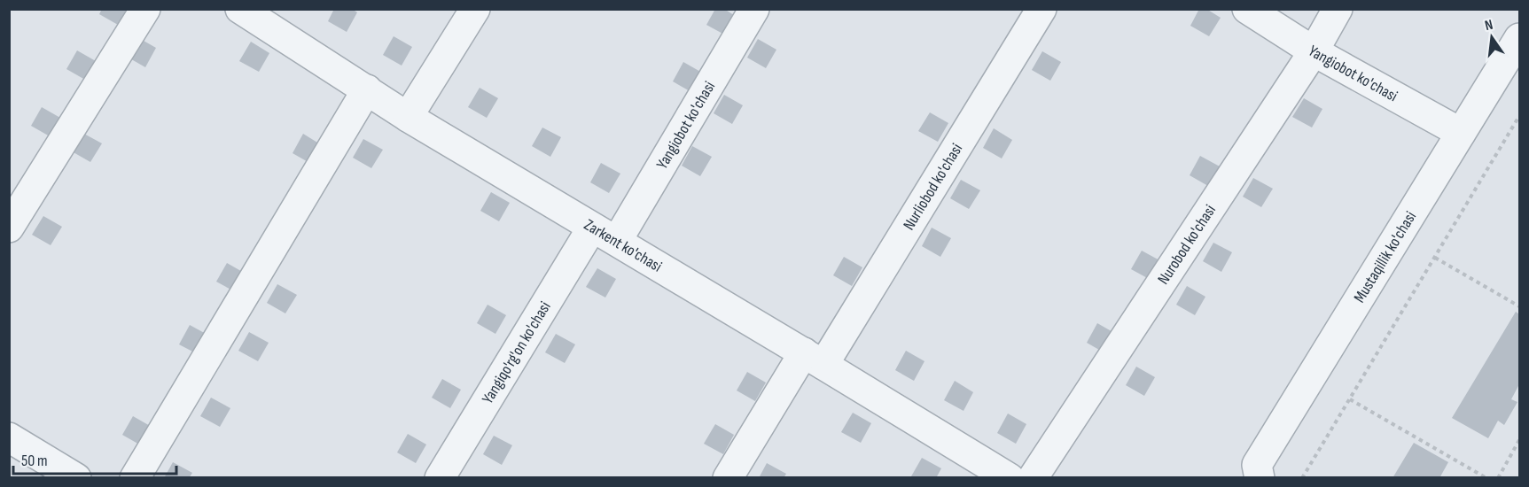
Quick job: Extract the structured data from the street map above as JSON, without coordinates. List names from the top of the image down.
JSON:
{
  "streets": {
    "street": [
      "Yangiobot ko'chasi",
      "Nurliobod ko'chasi",
      "Nurobod ko'chasi",
      "Zarkent ko'chasi",
      "Mustaqillik ko'chasi",
      "Yangiqo'rg'on ko'chasi"
    ]
  },
  "crossings": [
    ["Yangiobot ko'chasi", "Nurobod ko'chasi"],
    ["Yangiobot ko'chasi", "Zarkent ko'chasi"],
    ["Yangiobot ko'chasi", "Mustaqillik ko'chasi"],
    ["Yangiobot ko'chasi", "Yangiqo'rg'on ko'chasi"],
    ["Nurliobod ko'chasi", "Zarkent ko'chasi"],
    ["Zarkent ko'chasi", "Yangiqo'rg'on ko'chasi"]
  ],
  "scale_bar": "50 m",
  "north": "top"
}
